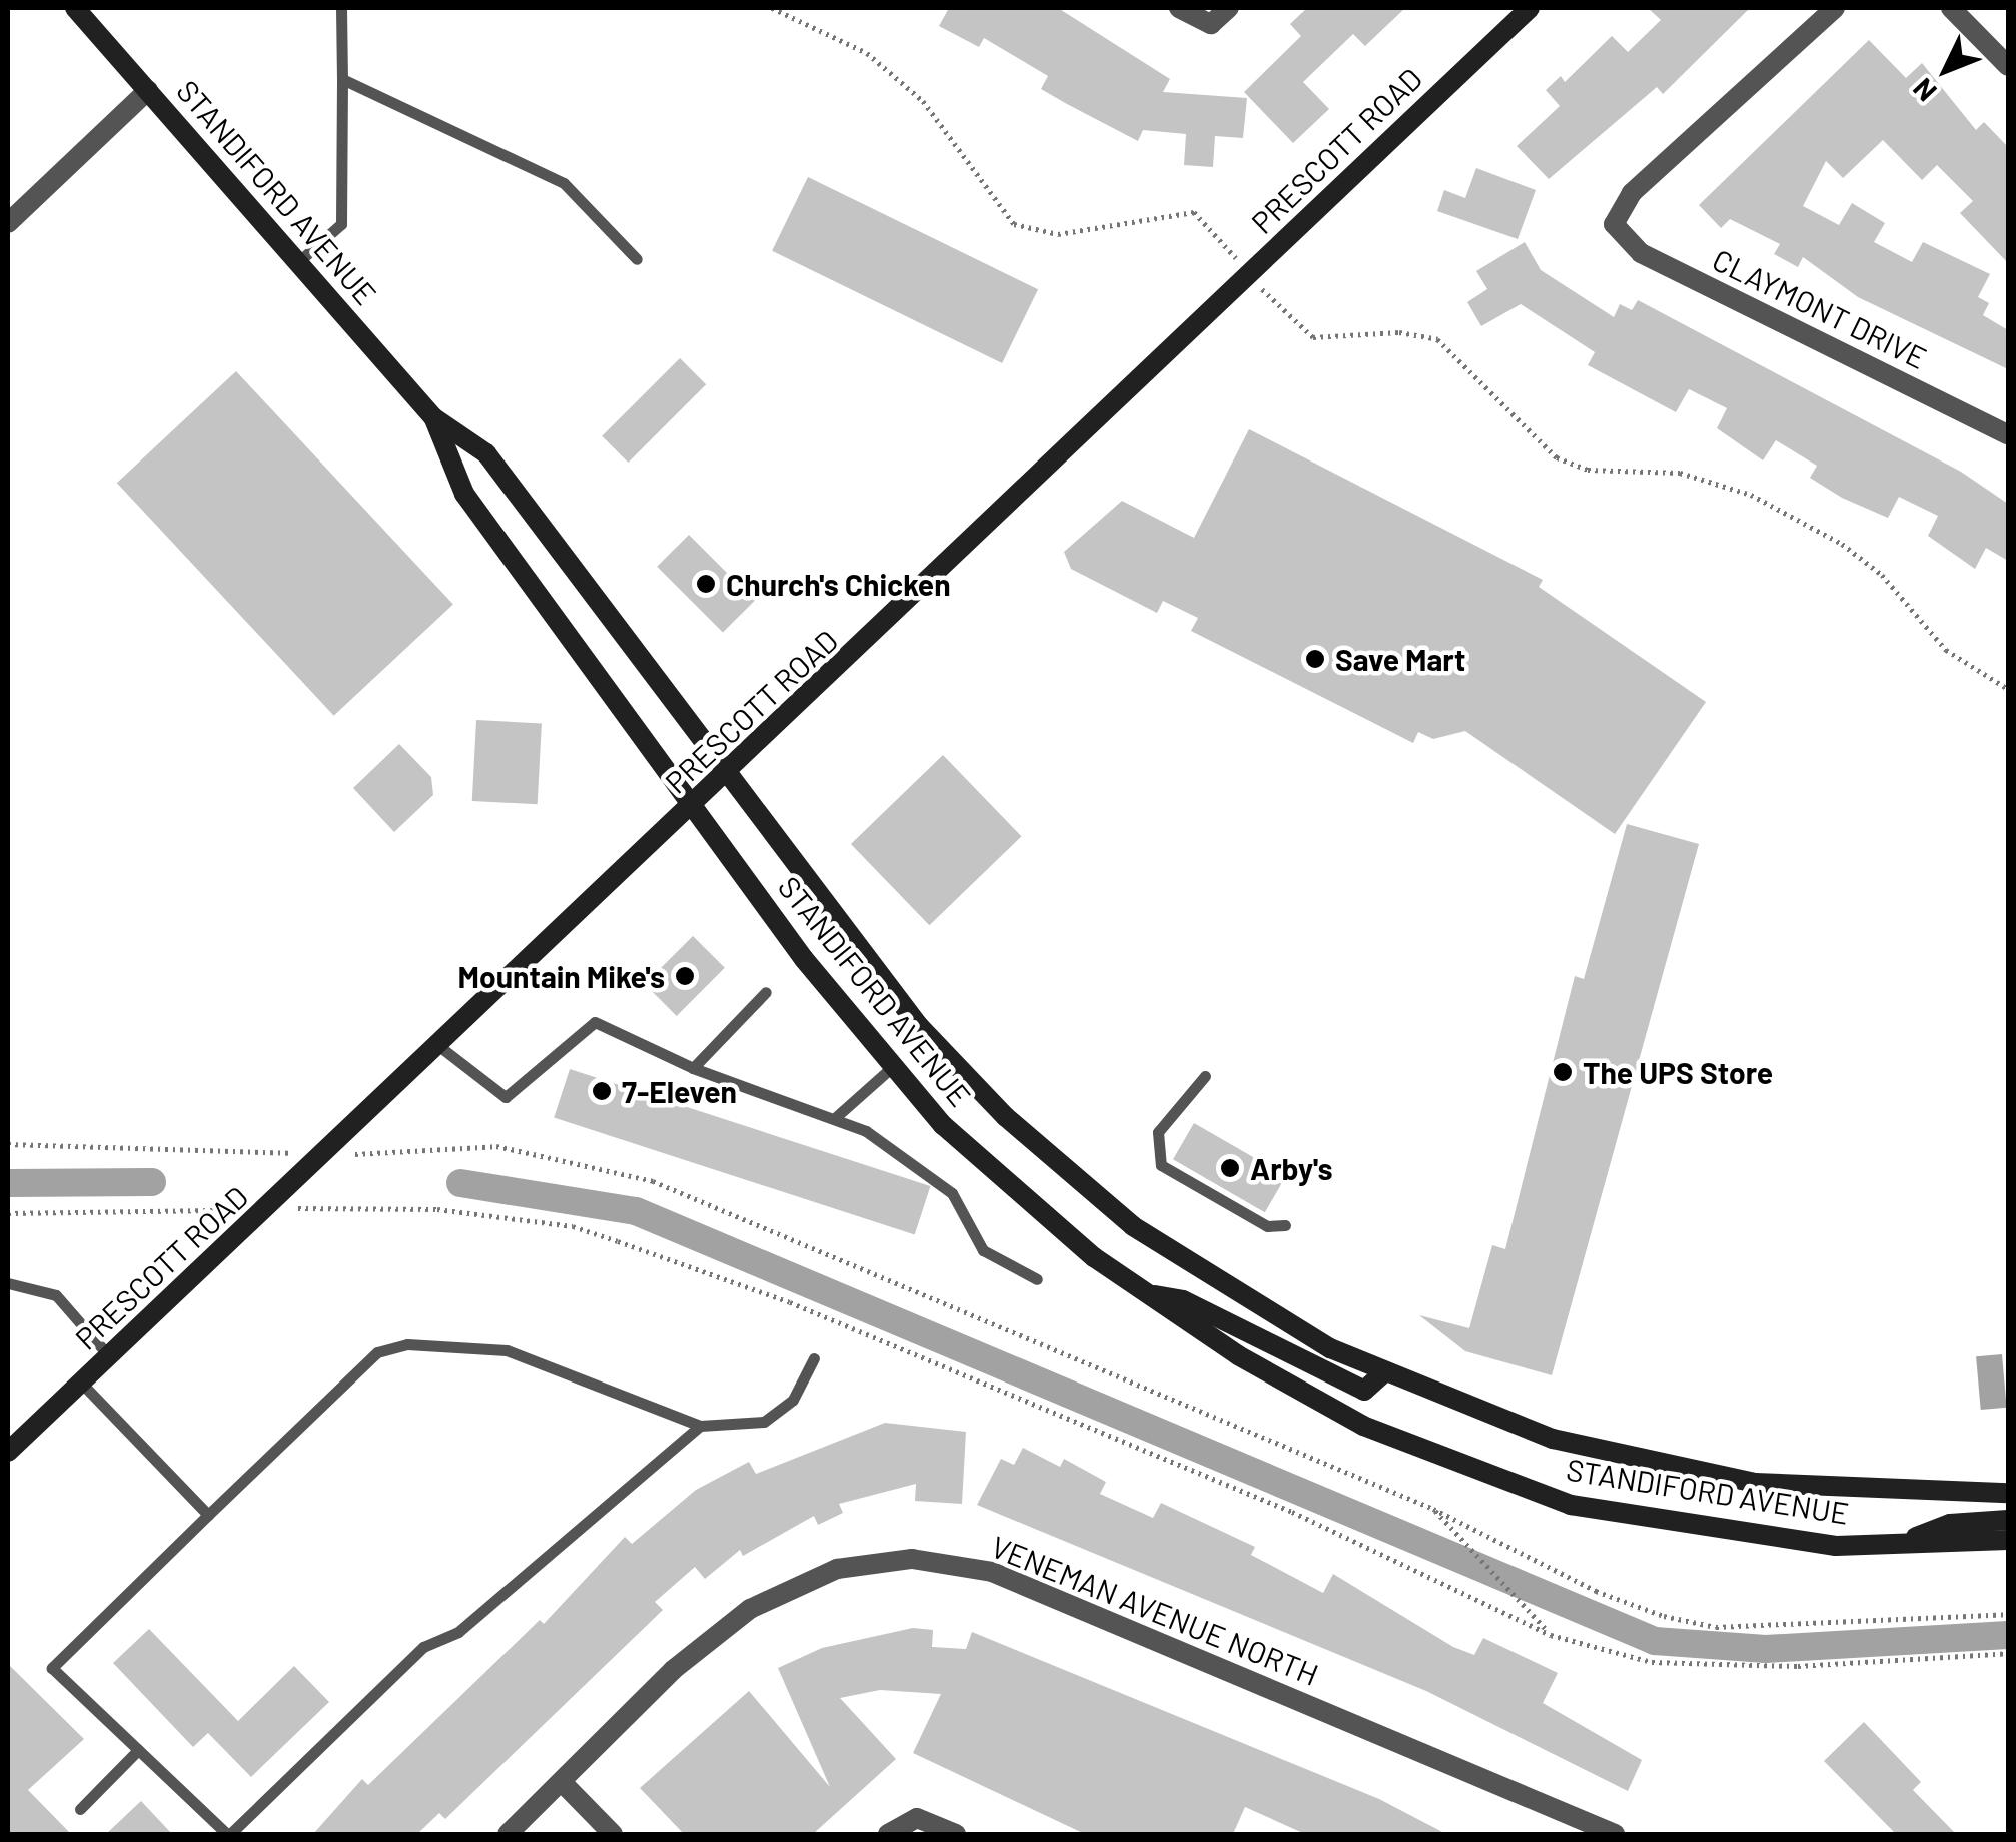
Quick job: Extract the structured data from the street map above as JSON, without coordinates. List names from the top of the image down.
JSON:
{
  "streets": {
    "main road": ["PRESCOTT ROAD", "STANDIFORD AVENUE"],
    "street": ["CLAYMONT DRIVE", "VENEMAN AVENUE NORTH"]
  },
  "crossings": [
    ["PRESCOTT ROAD", "STANDIFORD AVENUE"]
  ],
  "places": [
    "Church's Chicken",
    "Save Mart",
    "Mountain Mike's",
    "The UPS Store",
    "7-Eleven",
    "Arby's"
  ],
  "north": "bottom left"
}
